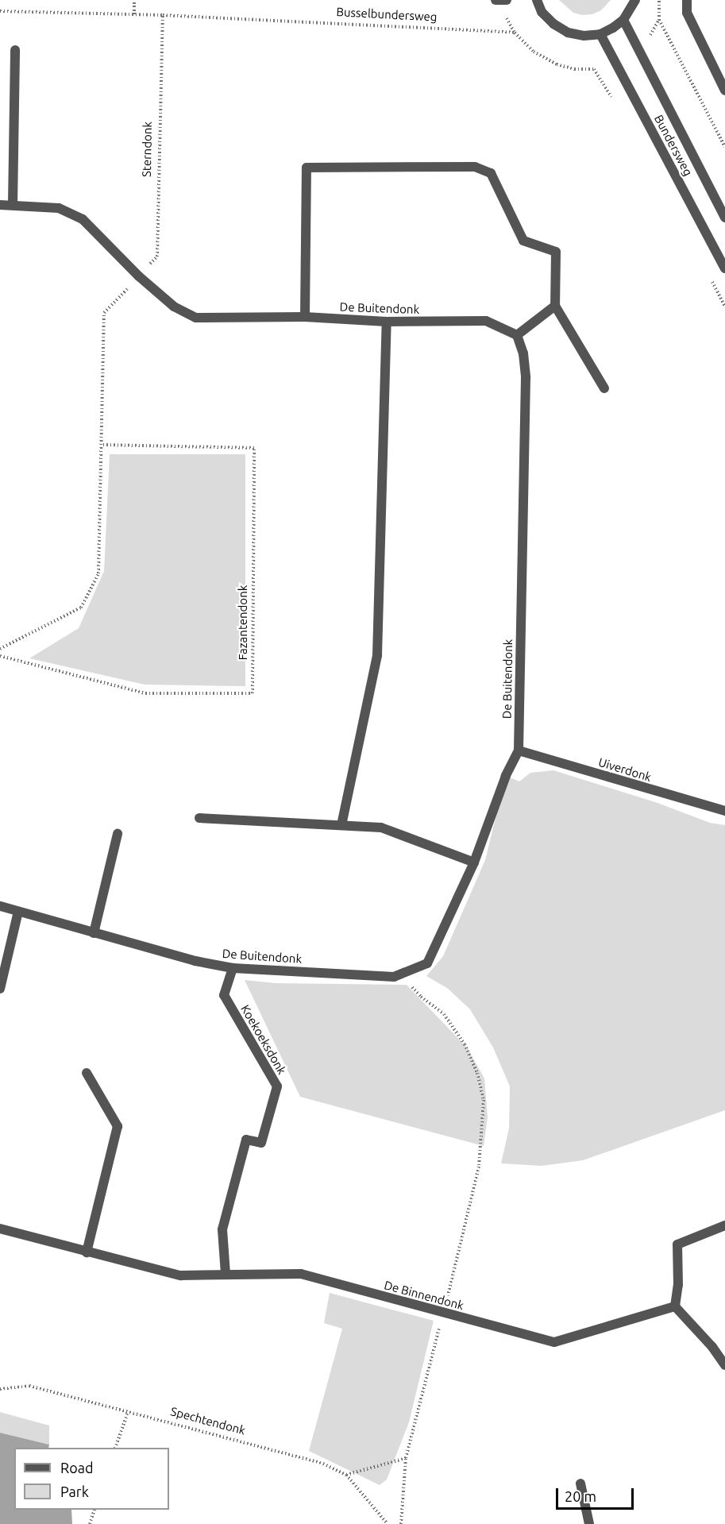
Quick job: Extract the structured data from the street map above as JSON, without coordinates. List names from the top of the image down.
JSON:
{
  "streets": {
    "street": [
      "Bundersweg",
      "De Buitendonk",
      "Uiverdonk",
      "Koekoeksdonk",
      "De Binnendonk"
    ],
    "path": [
      "Busselbundersweg",
      "Sterndonk",
      "Fazantendonk",
      "Spechtendonk"
    ]
  },
  "crossings": [
    ["Busselbundersweg", "Sterndonk"],
    ["Sterndonk", "De Buitendonk"],
    ["Sterndonk", "Fazantendonk"],
    ["De Buitendonk", "Uiverdonk"],
    ["De Buitendonk", "Koekoeksdonk"],
    ["Koekoeksdonk", "De Binnendonk"]
  ],
  "legend": ["Road", "Park"],
  "scale_bar": "20 m"
}
